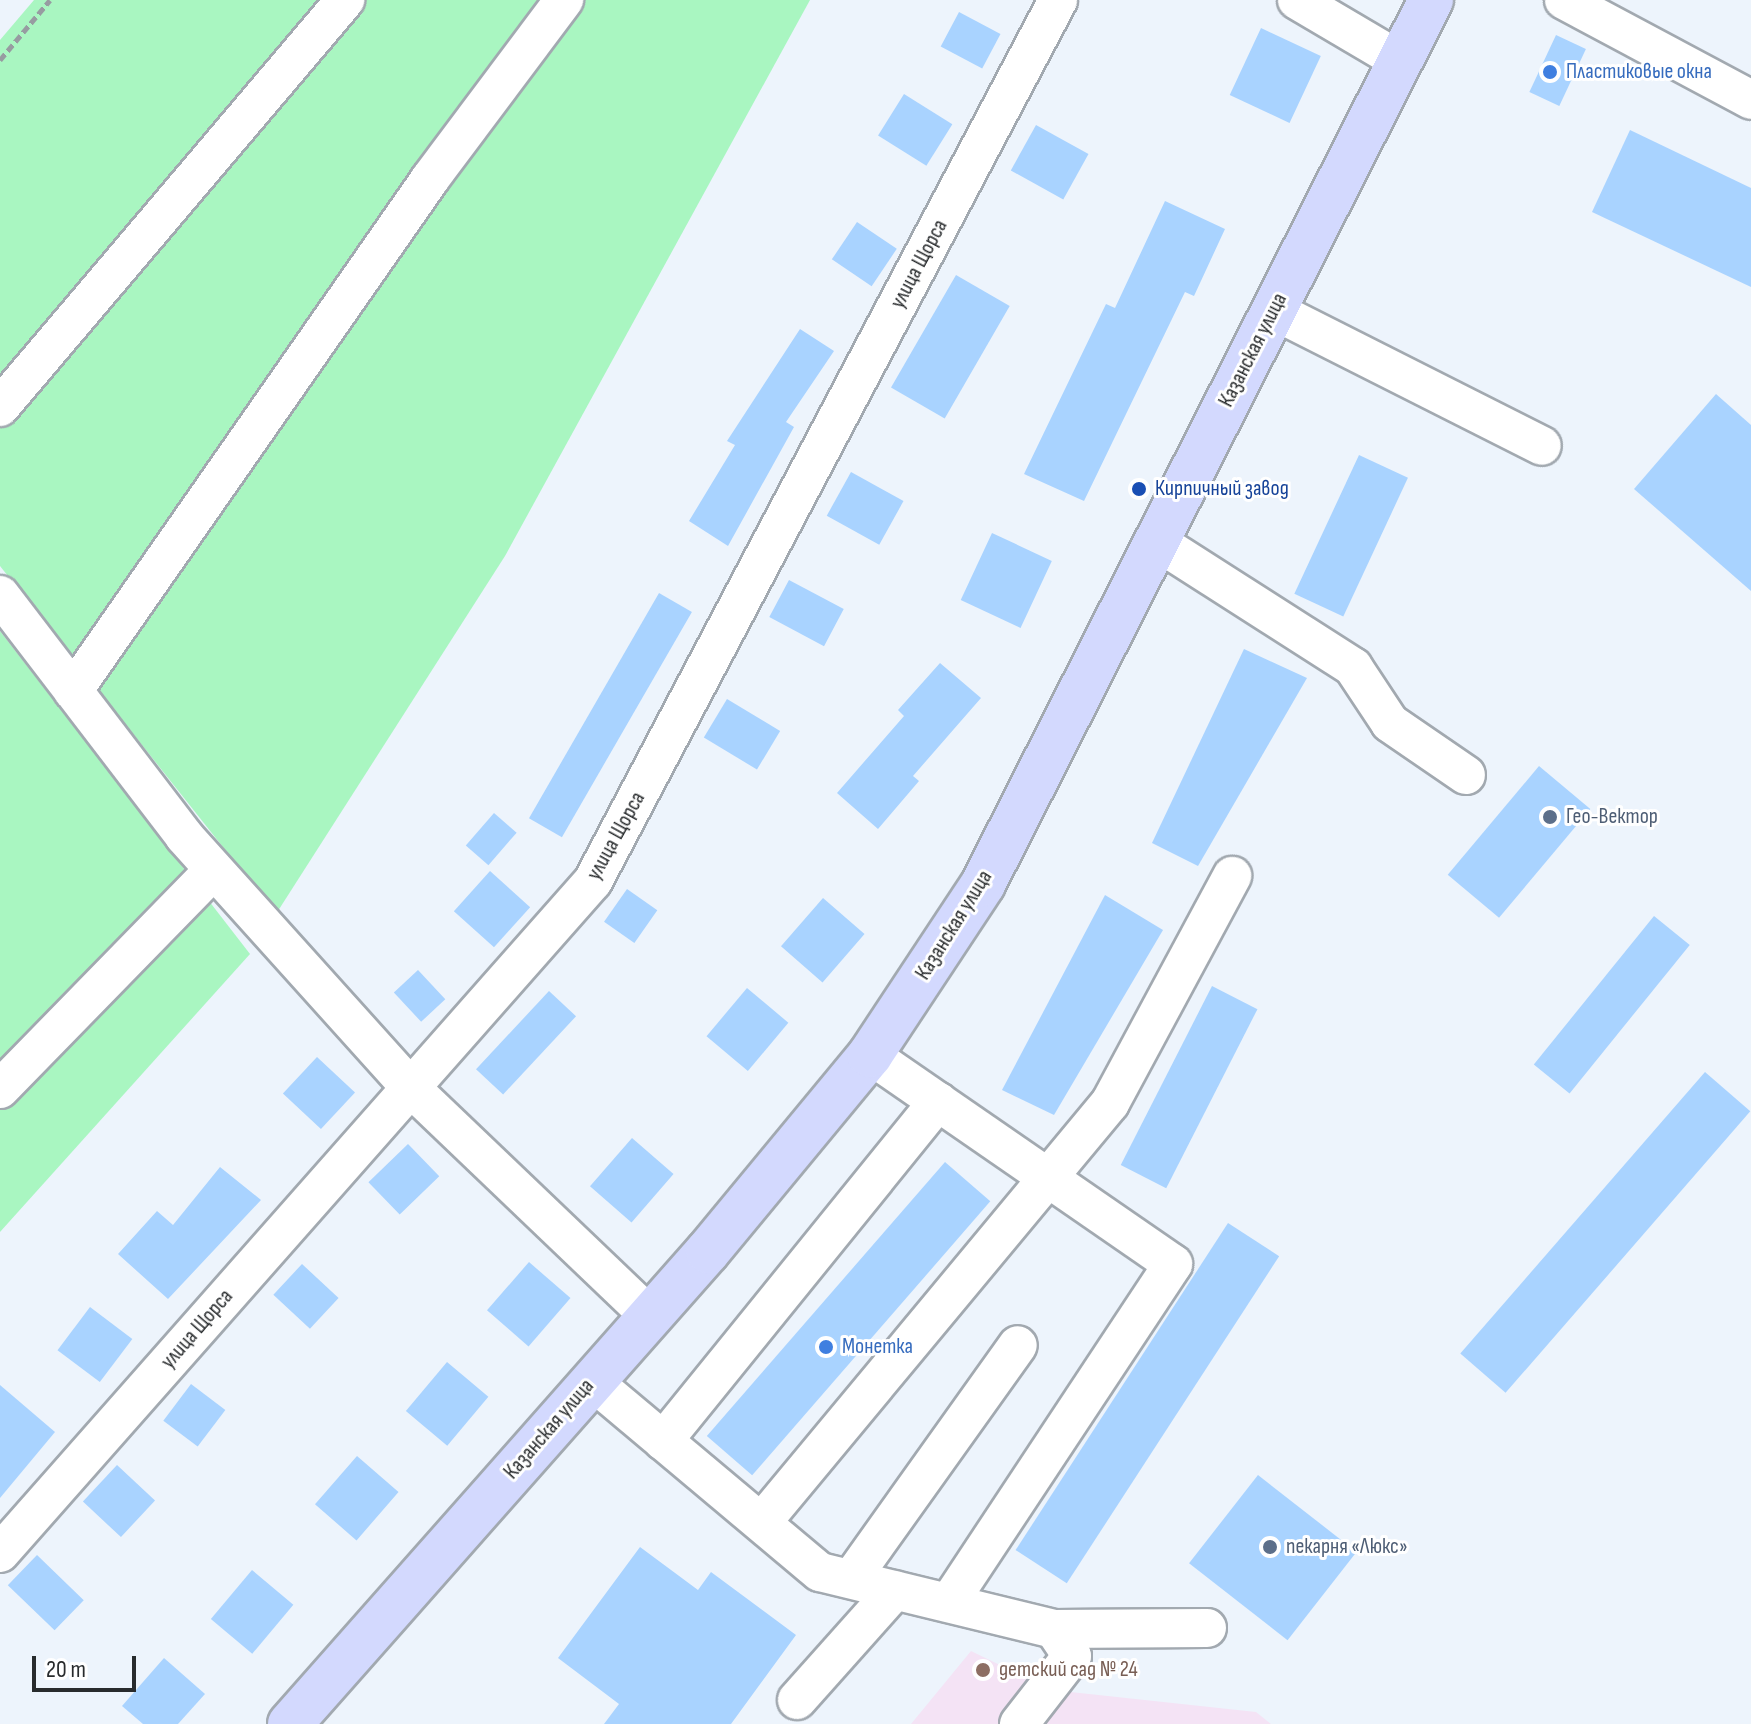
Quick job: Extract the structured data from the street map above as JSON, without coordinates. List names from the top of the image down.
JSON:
{
  "streets": {
    "main road": ["Казанская улица"],
    "street": ["улица Щорса"]
  },
  "places": [
    "Пластиковые окна",
    "Кирпичный завод",
    "Гео-Вектор",
    "Монетка",
    "пекарня «Люкс»",
    "детский сад № 24"
  ],
  "scale_bar": "20 m"
}
